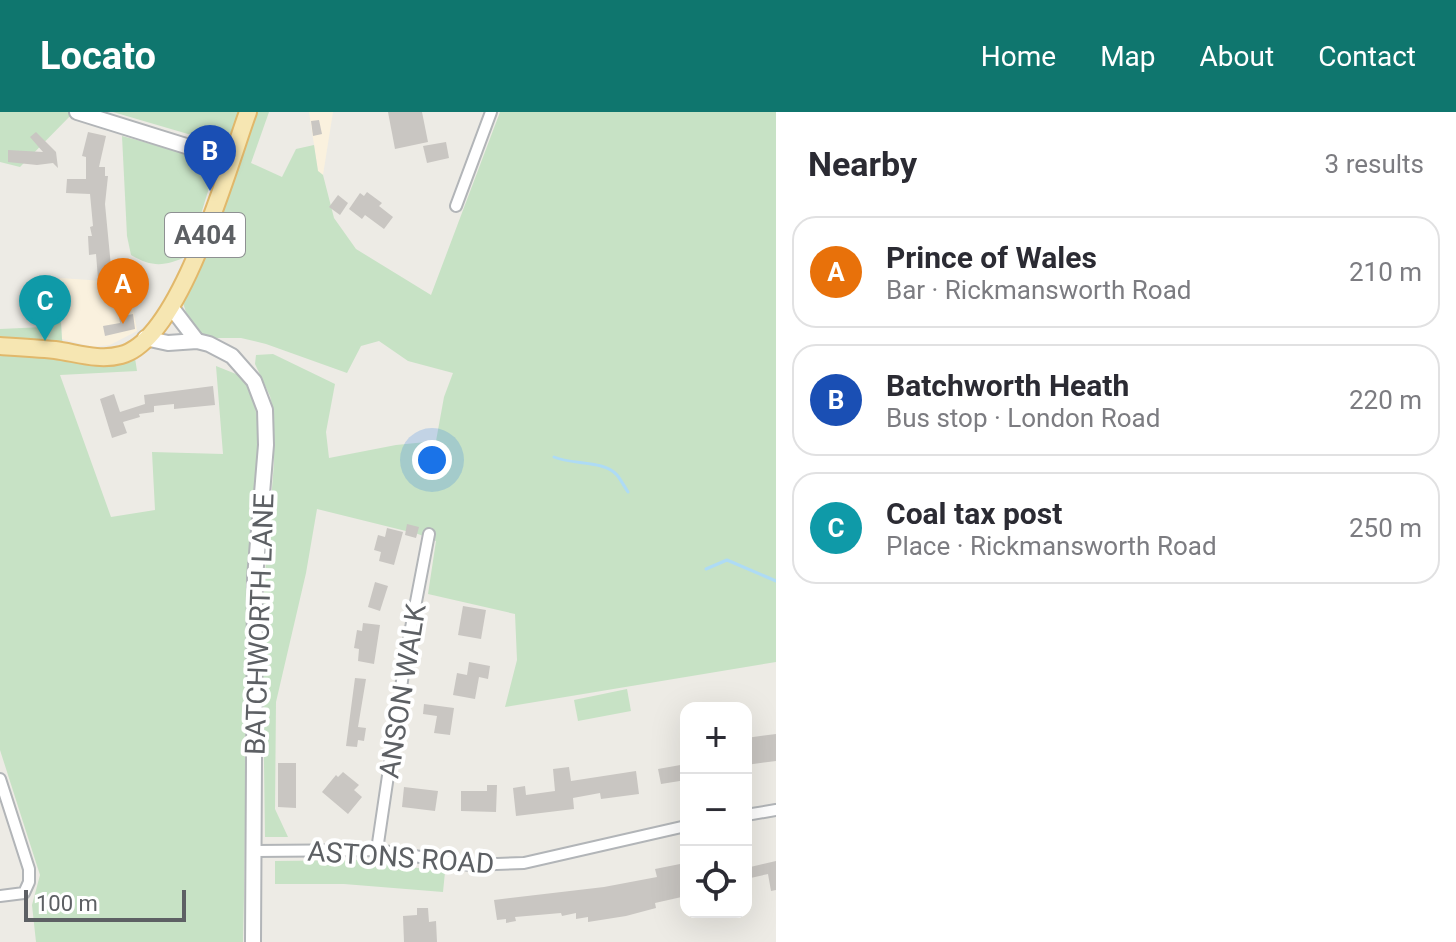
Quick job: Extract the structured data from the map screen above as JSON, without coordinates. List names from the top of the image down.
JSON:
{
  "streets": {
    "main road": ["A404"],
    "street": ["BATCHWORTH LANE", "ANSON WALK", "ASTONS ROAD"]
  },
  "crossings": [
    ["A404", "BATCHWORTH LANE"],
    ["BATCHWORTH LANE", "ASTONS ROAD"],
    ["ANSON WALK", "ASTONS ROAD"]
  ],
  "scale_bar": "100 m",
  "page": {
    "header": "Locato",
    "nav": [
      "Home",
      "Map",
      "About",
      "Contact"
    ],
    "heading": ["Nearby", "3 results"],
    "pins": ["B", "A", "C"],
    "list": [
      {
        "mark": "A",
        "name": "Prince of Wales",
        "note": "Bar · Rickmansworth Road",
        "value": "210 m"
      },
      {
        "mark": "B",
        "name": "Batchworth Heath",
        "note": "Bus stop · London Road",
        "value": "220 m"
      },
      {
        "mark": "C",
        "name": "Coal tax post",
        "note": "Place · Rickmansworth Road",
        "value": "250 m"
      }
    ],
    "map_buttons": ["+", "−"],
    "scale": "100 m"
  }
}
